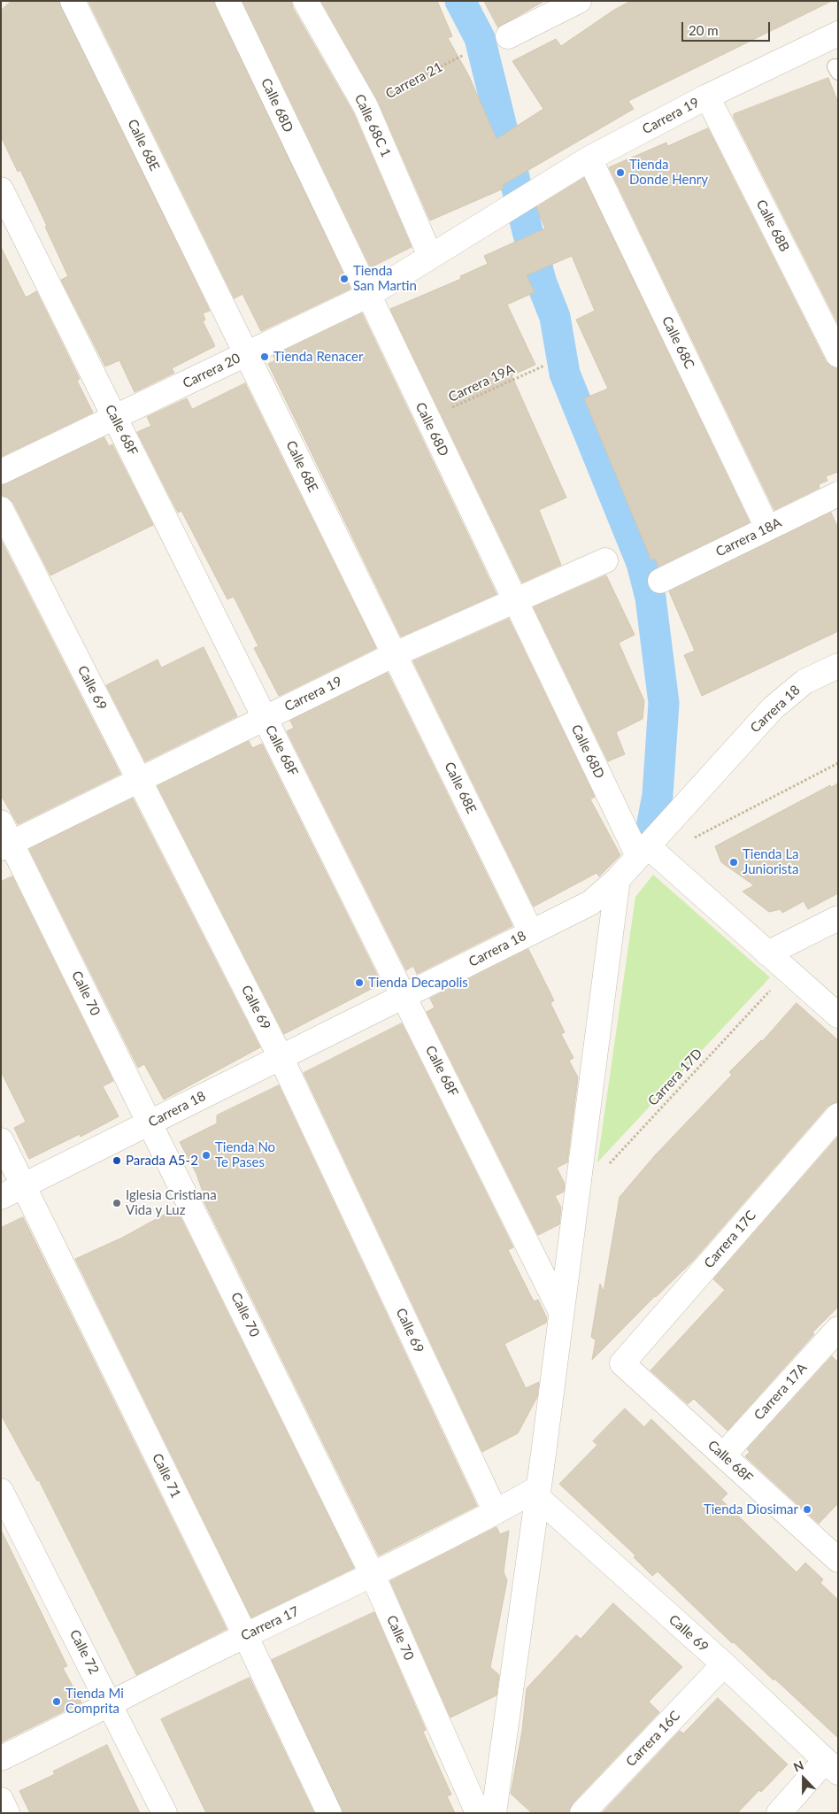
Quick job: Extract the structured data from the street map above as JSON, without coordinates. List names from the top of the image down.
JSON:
{
  "streets": {
    "street": [
      "Calle 68D",
      "Carrera 19",
      "Calle 68C 1",
      "Calle 68E",
      "Calle 68B",
      "Calle 68C",
      "Carrera 20",
      "Calle 68F",
      "Carrera 18A",
      "Calle 69",
      "Carrera 18",
      "Calle 70",
      "Carrera 17C",
      "Carrera 17A",
      "Calle 71",
      "Carrera 17",
      "Calle 72",
      "Carrera 16C"
    ],
    "path": ["Carrera 21", "Carrera 19A", "Carrera 17D"]
  },
  "crossings": [
    ["Carrera 21", "Calle 68C 1"],
    ["Calle 68D", "Carrera 19"],
    ["Calle 68D", "Carrera 20"],
    ["Calle 68D", "Carrera 19A"],
    ["Calle 68D", "Carrera 18"],
    ["Calle 68D", "Carrera 17D"],
    ["Carrera 19", "Calle 68E"],
    ["Carrera 19", "Calle 68B"],
    ["Carrera 19", "Calle 68C"],
    ["Carrera 19", "Carrera 20"],
    ["Carrera 19", "Calle 68F"],
    ["Carrera 19", "Calle 69"],
    ["Carrera 19", "Calle 70"],
    ["Calle 68C 1", "Carrera 20"],
    ["Calle 68E", "Carrera 20"],
    ["Calle 68E", "Carrera 18"],
    ["Calle 68C", "Carrera 18A"],
    ["Carrera 20", "Calle 68F"],
    ["Calle 68F", "Carrera 18"],
    ["Calle 68F", "Carrera 17C"],
    ["Calle 68F", "Carrera 17A"],
    ["Calle 69", "Carrera 18"],
    ["Calle 69", "Carrera 17"],
    ["Calle 69", "Carrera 16C"],
    ["Carrera 18", "Calle 70"],
    ["Carrera 18", "Calle 71"],
    ["Calle 70", "Carrera 17"],
    ["Calle 71", "Carrera 17"],
    ["Carrera 17", "Calle 72"]
  ],
  "places": [
    "Tienda Donde Henry",
    "Tienda San Martin",
    "Tienda Renacer",
    "Tienda La Juniorista",
    "Tienda Decapolis",
    "Tienda No Te Pases",
    "Parada A5-2",
    "Iglesia Cristiana Vida y Luz",
    "Tienda Diosimar",
    "Tienda Mi Comprita"
  ],
  "scale_bar": "20 m",
  "north": "top"
}
